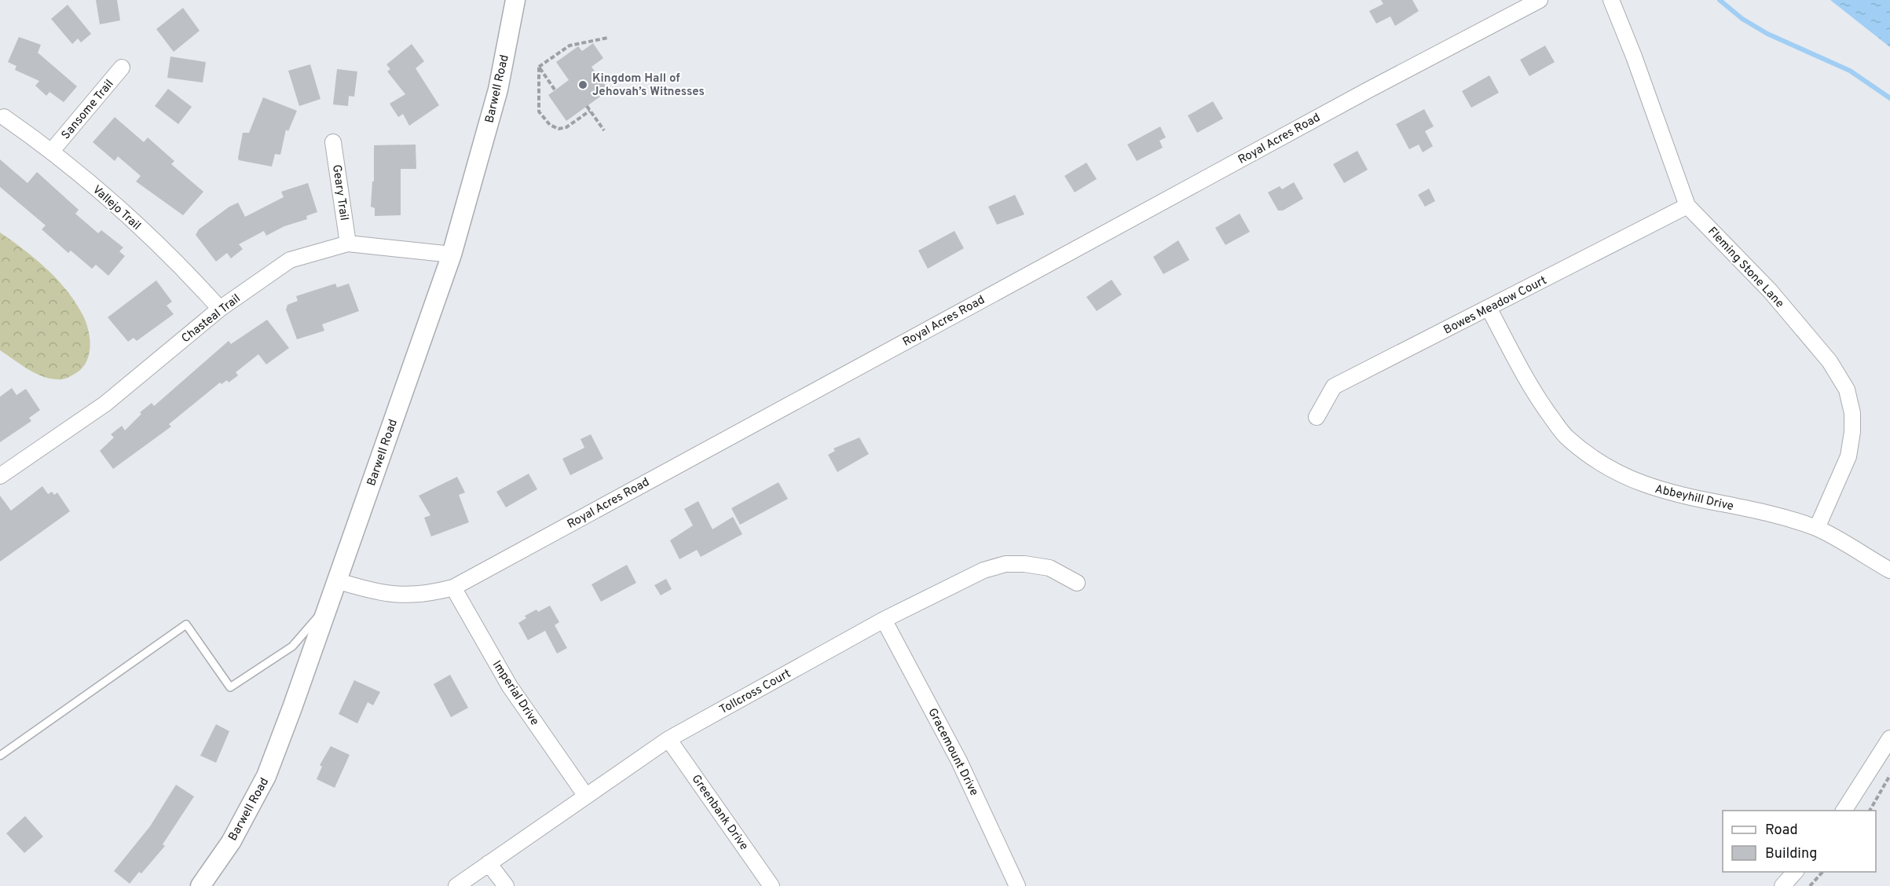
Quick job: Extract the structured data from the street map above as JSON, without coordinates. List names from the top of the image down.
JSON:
{
  "streets": {
    "street": [
      "Barwell Road",
      "Sansome Trail",
      "Royal Acres Road",
      "Geary Trail",
      "Vallejo Trail",
      "Fleming Stone Lane",
      "Bowes Meadow Court",
      "Chasteal Trail",
      "Abbeyhill Drive",
      "Tollcross Court",
      "Imperial Drive",
      "Gracemount Drive",
      "Greenbank Drive"
    ]
  },
  "crossings": [
    ["Barwell Road", "Royal Acres Road"],
    ["Barwell Road", "Chasteal Trail"],
    ["Sansome Trail", "Vallejo Trail"],
    ["Royal Acres Road", "Imperial Drive"],
    ["Geary Trail", "Chasteal Trail"],
    ["Vallejo Trail", "Chasteal Trail"],
    ["Fleming Stone Lane", "Bowes Meadow Court"],
    ["Fleming Stone Lane", "Abbeyhill Drive"],
    ["Bowes Meadow Court", "Abbeyhill Drive"],
    ["Tollcross Court", "Imperial Drive"],
    ["Tollcross Court", "Gracemount Drive"],
    ["Tollcross Court", "Greenbank Drive"]
  ],
  "places": ["Kingdom Hall of Jehovah’s Witnesses"],
  "legend": ["Road", "Building"]
}
